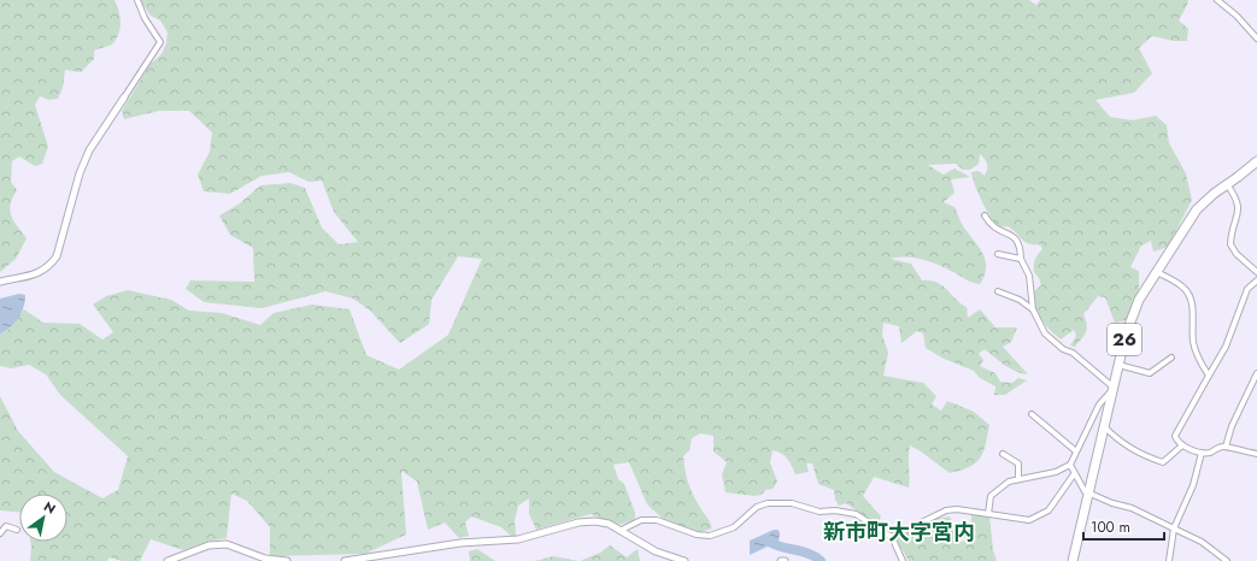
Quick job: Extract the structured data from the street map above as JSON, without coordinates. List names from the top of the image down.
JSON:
{
  "streets": {
    "main road": ["26"]
  },
  "districts": ["新市町大字宮内"],
  "scale_bar": "100 m",
  "north": "top right"
}
